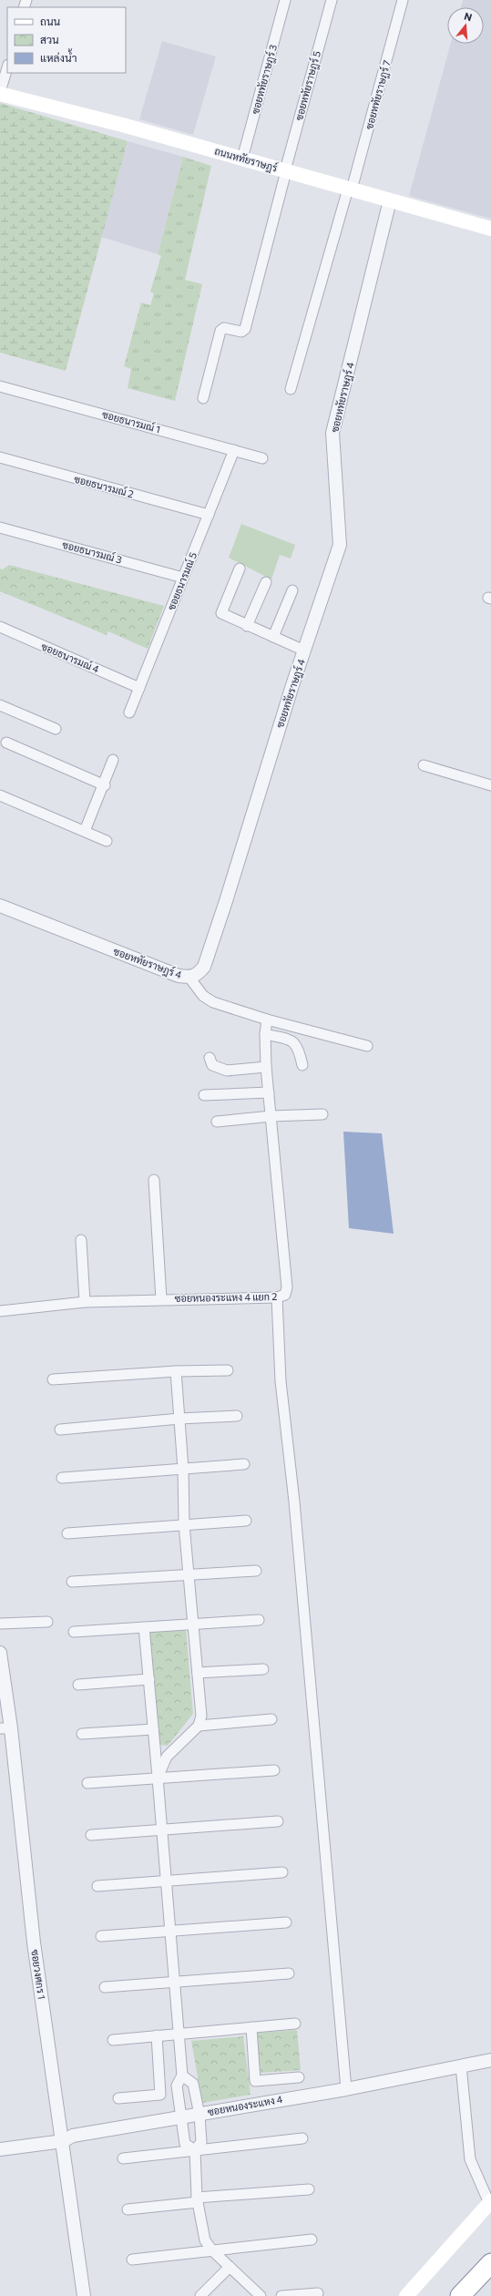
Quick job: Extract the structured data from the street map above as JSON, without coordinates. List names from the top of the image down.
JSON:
{
  "streets": {
    "main road": ["ถนนหทัยราษฎร์"],
    "street": [
      "ซอยหทัยราษฎร์ 3",
      "ซอยหทัยราษฎร์ 5",
      "ซอยหทัยราษฎร์ 7",
      "ซอยหทัยราษฎร์ 4",
      "ซอยธนารมณ์ 1",
      "ซอยธนารมณ์ 2",
      "ซอยธนารมณ์ 3",
      "ซอยธนารมณ์ 5",
      "ซอยธนารมณ์ 4",
      "ซอยหนองระแหง 4 แยก 2",
      "ซอยวงศกร 1",
      "ซอยหนองระแหง 4"
    ]
  },
  "crossings": [
    ["ซอยหทัยราษฎร์ 3", "ถนนหทัยราษฎร์"],
    ["ซอยหทัยราษฎร์ 5", "ถนนหทัยราษฎร์"],
    ["ซอยหทัยราษฎร์ 7", "ถนนหทัยราษฎร์"],
    ["ถนนหทัยราษฎร์", "ซอยหทัยราษฎร์ 4"],
    ["ซอยธนารมณ์ 1", "ซอยธนารมณ์ 5"],
    ["ซอยธนารมณ์ 2", "ซอยธนารมณ์ 5"],
    ["ซอยธนารมณ์ 3", "ซอยธนารมณ์ 5"],
    ["ซอยธนารมณ์ 5", "ซอยธนารมณ์ 4"],
    ["ซอยวงศกร 1", "ซอยหนองระแหง 4"]
  ],
  "legend": ["ถนน", "สวน", "แหล่งน้ำ"],
  "north": "top"
}
